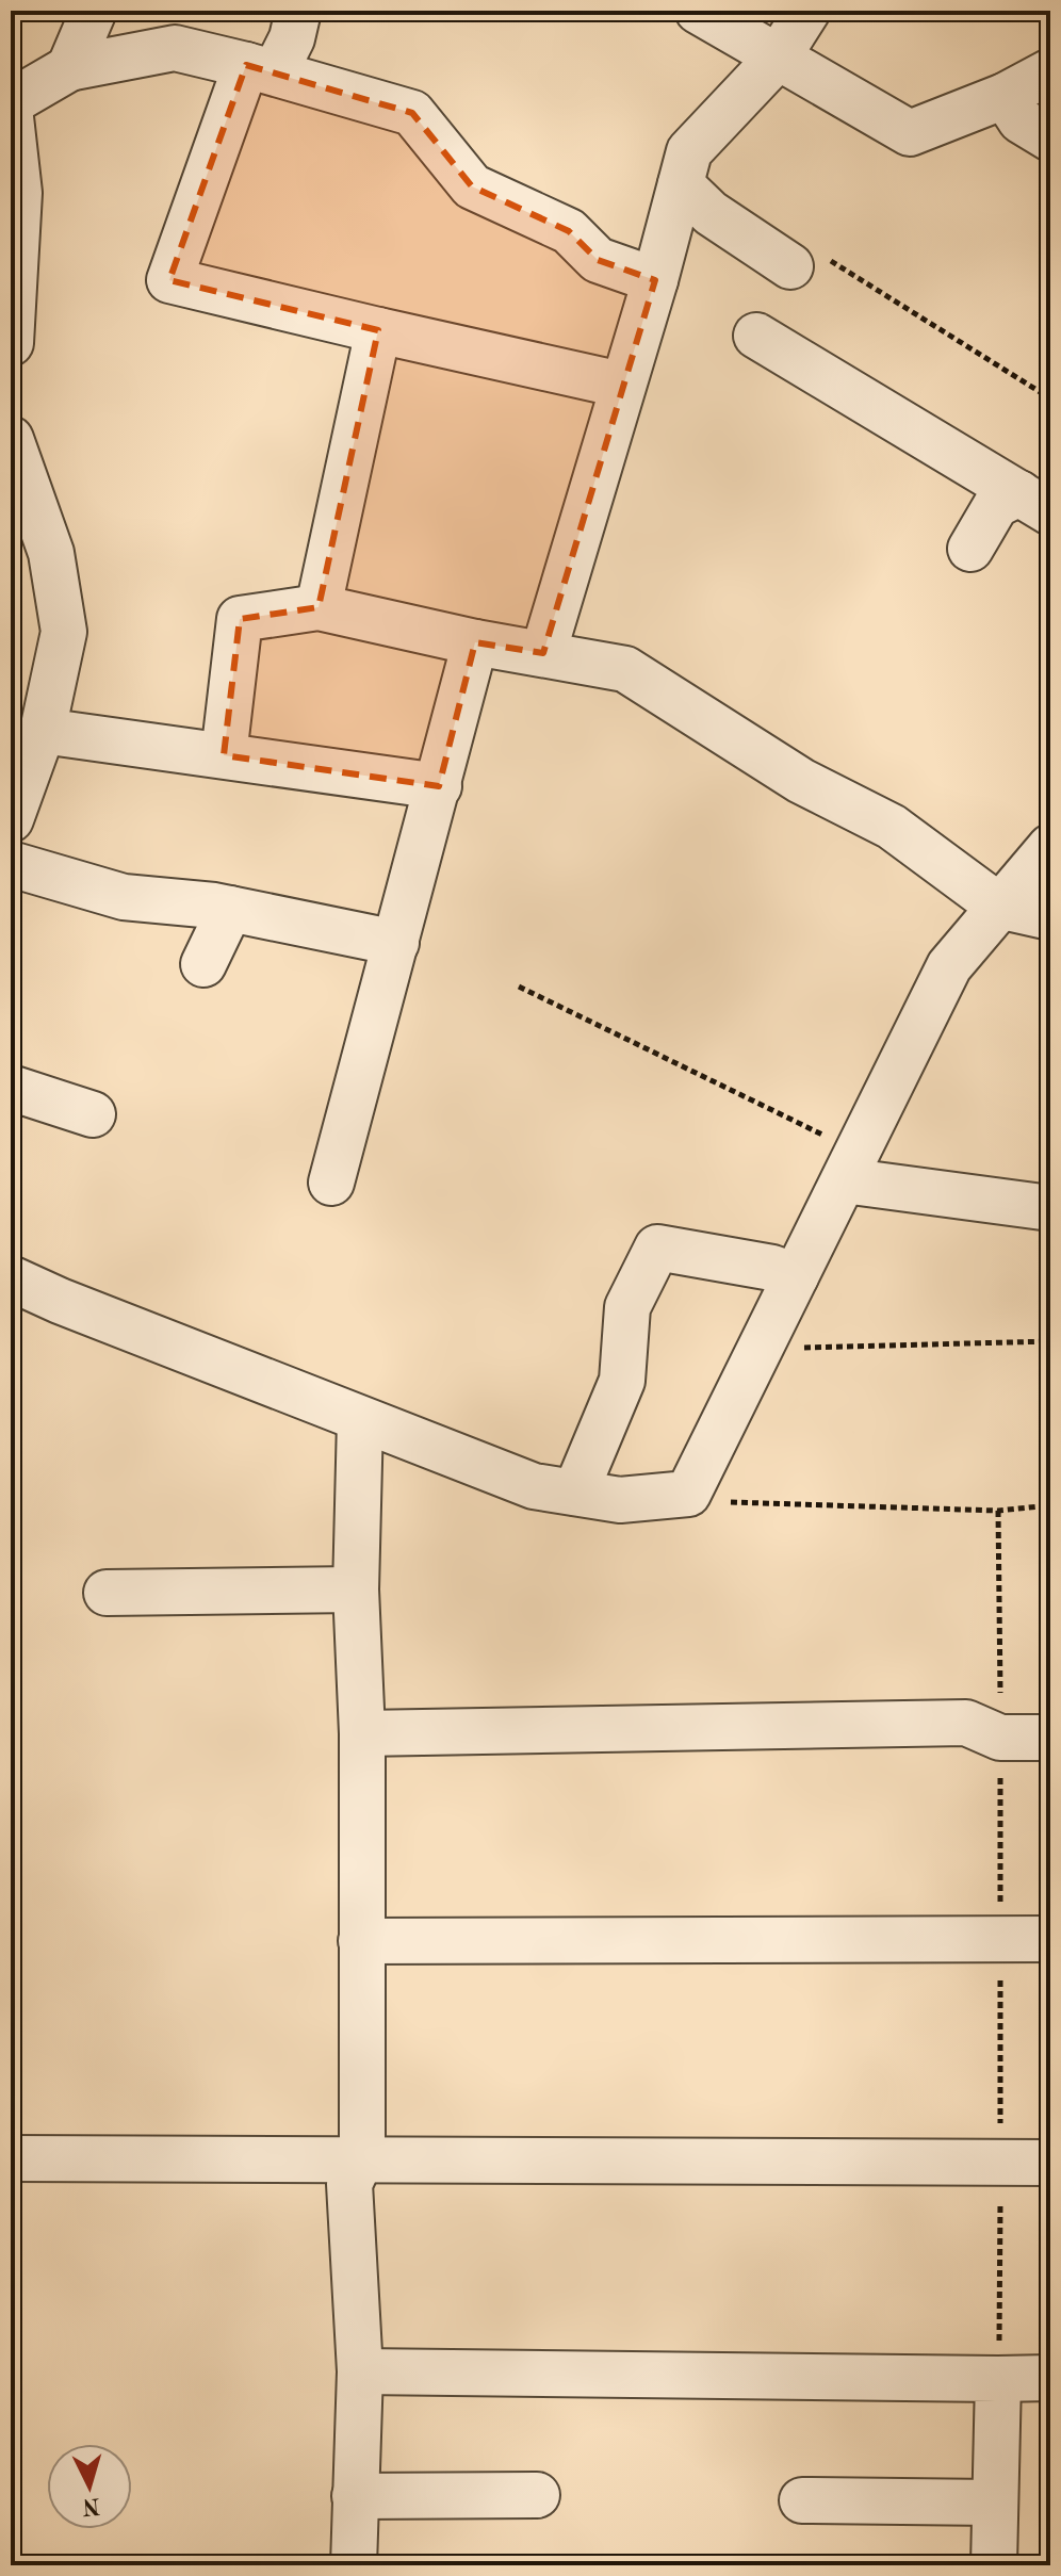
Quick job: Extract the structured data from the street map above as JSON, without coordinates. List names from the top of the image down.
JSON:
{
  "north": "bottom"
}
